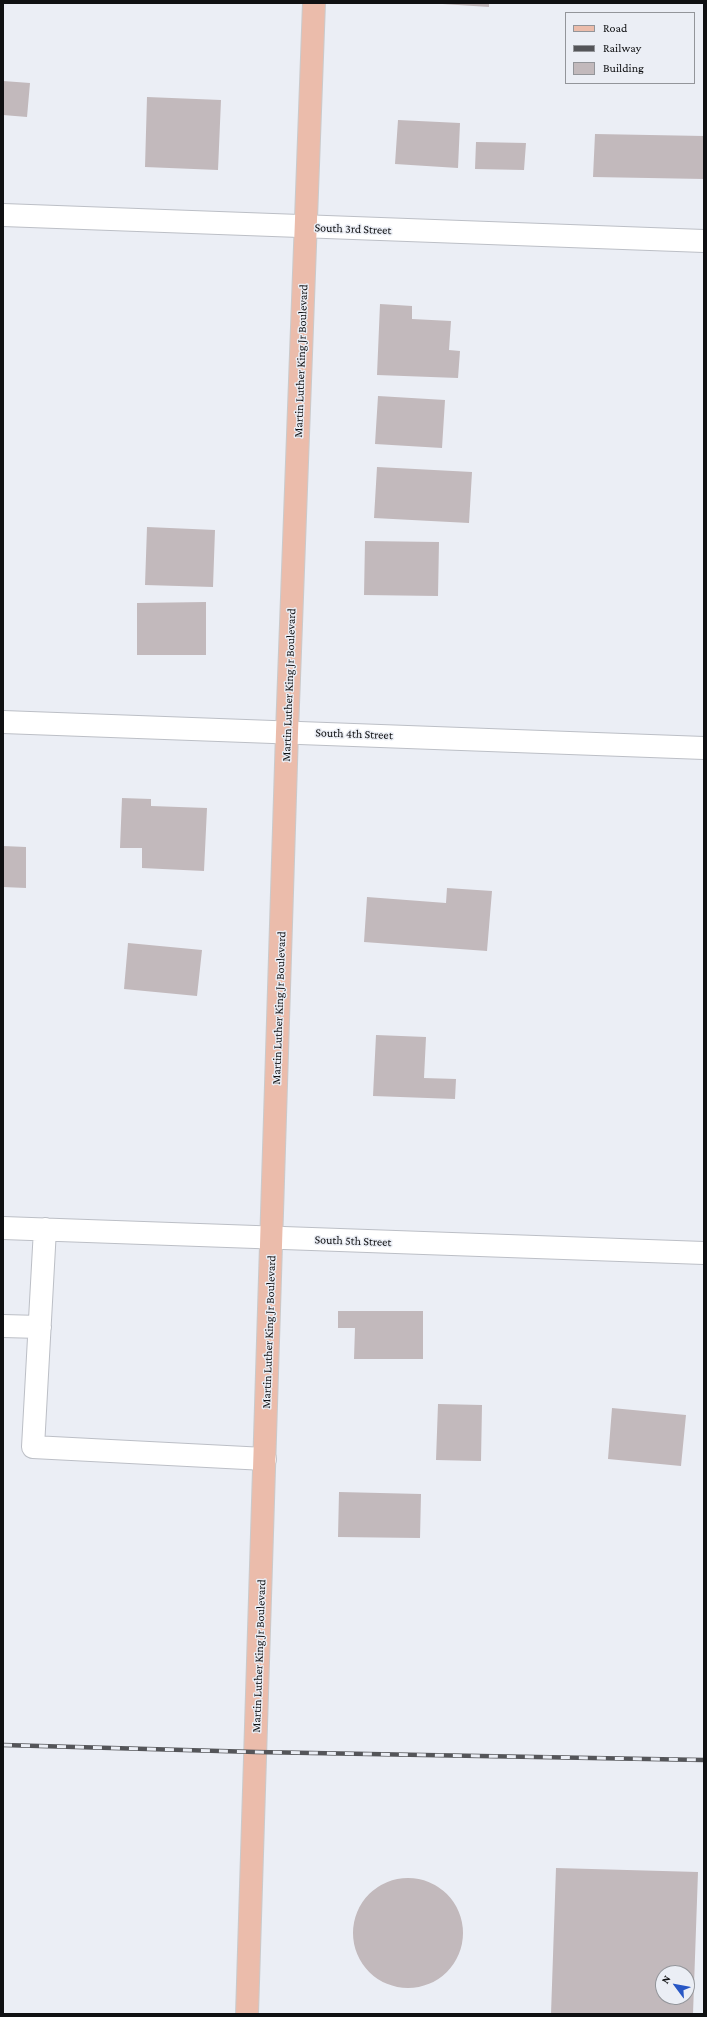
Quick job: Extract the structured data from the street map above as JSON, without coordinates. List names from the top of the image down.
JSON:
{
  "streets": {
    "main road": ["Martin Luther King Jr Boulevard"],
    "street": ["South 3rd Street", "South 4th Street", "South 5th Street"]
  },
  "crossings": [
    ["South 3rd Street", "Martin Luther King Jr Boulevard"],
    ["Martin Luther King Jr Boulevard", "South 4th Street"],
    ["Martin Luther King Jr Boulevard", "South 5th Street"]
  ],
  "legend": ["Road", "Railway", "Building"],
  "north": "top left"
}
